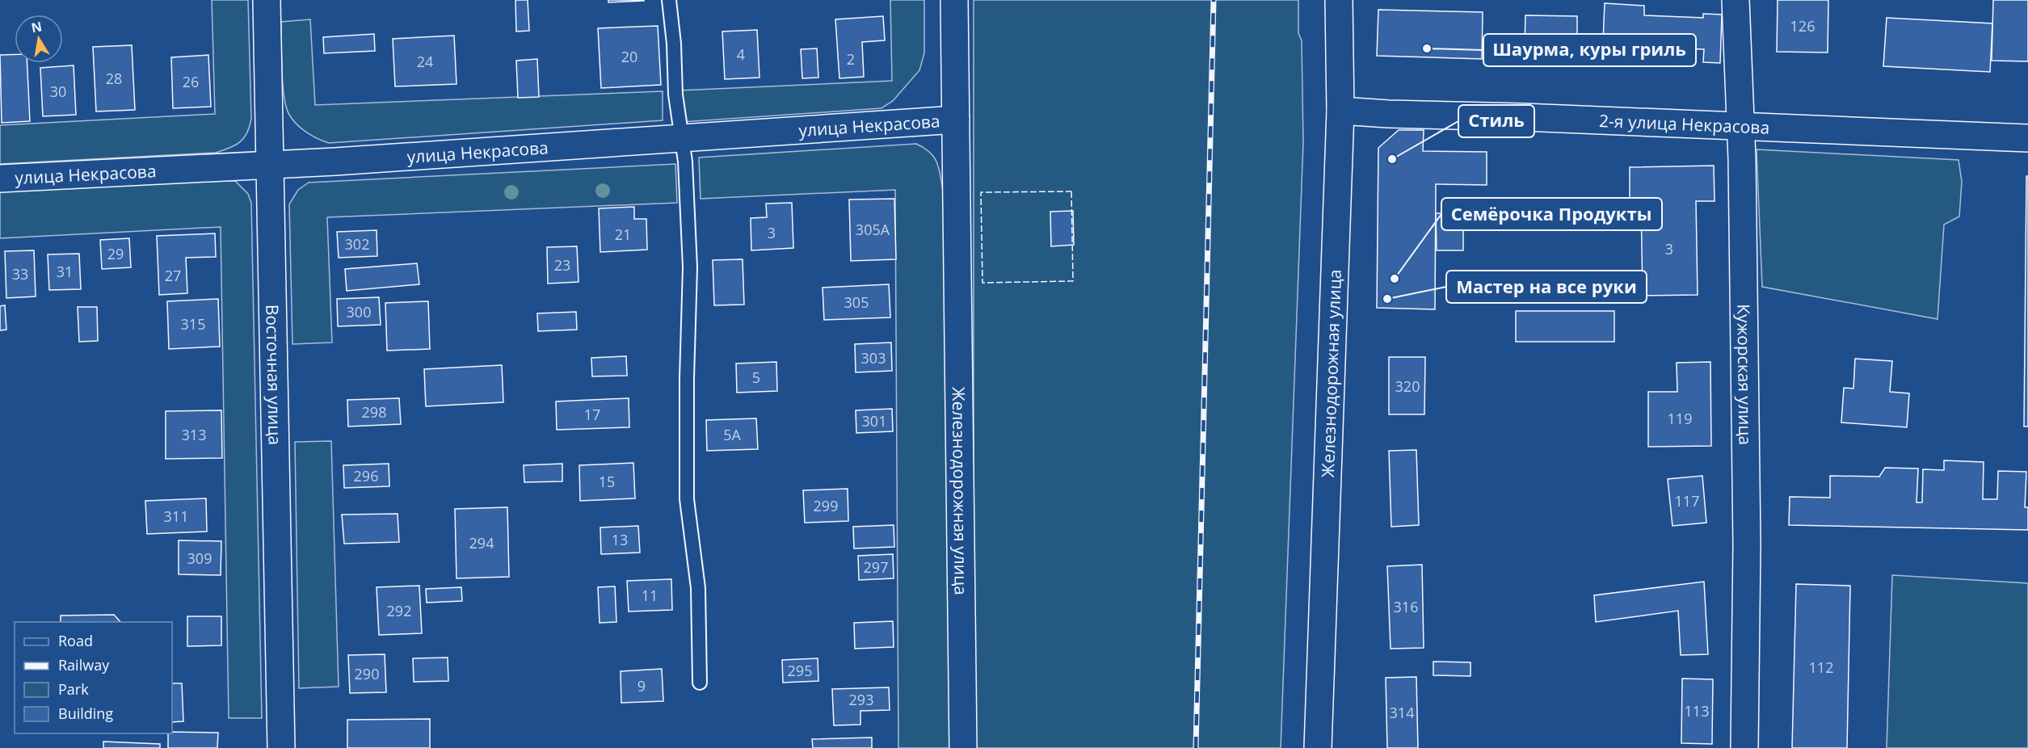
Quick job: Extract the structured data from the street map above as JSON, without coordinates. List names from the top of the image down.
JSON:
{
  "streets": {
    "street": [
      "2-я улица Некрасова",
      "улица Некрасова",
      "Восточная улица",
      "Железнодорожная улица",
      "Кужорская улица"
    ]
  },
  "crossings": [
    ["2-я улица Некрасова", "Железнодорожная улица"],
    ["2-я улица Некрасова", "Кужорская улица"],
    ["улица Некрасова", "Восточная улица"],
    ["улица Некрасова", "Железнодорожная улица"]
  ],
  "places": [
    "Шаурма, куры гриль",
    "Стиль",
    "Семёрочка Продукты",
    "Мастер на все руки"
  ],
  "house_numbers": [
    "126",
    "4",
    "20",
    "2",
    "24",
    "28",
    "26",
    "30",
    "305А",
    "3",
    "21",
    "302",
    "3",
    "29",
    "23",
    "31",
    "33",
    "27",
    "305",
    "300",
    "315",
    "303",
    "5",
    "320",
    "298",
    "17",
    "119",
    "301",
    "313",
    "5А",
    "296",
    "15",
    "117",
    "299",
    "311",
    "13",
    "294",
    "309",
    "297",
    "11",
    "316",
    "292",
    "112",
    "295",
    "290",
    "9",
    "293",
    "113",
    "314"
  ],
  "legend": [
    "Road",
    "Railway",
    "Park",
    "Building"
  ],
  "north": "top"
}
